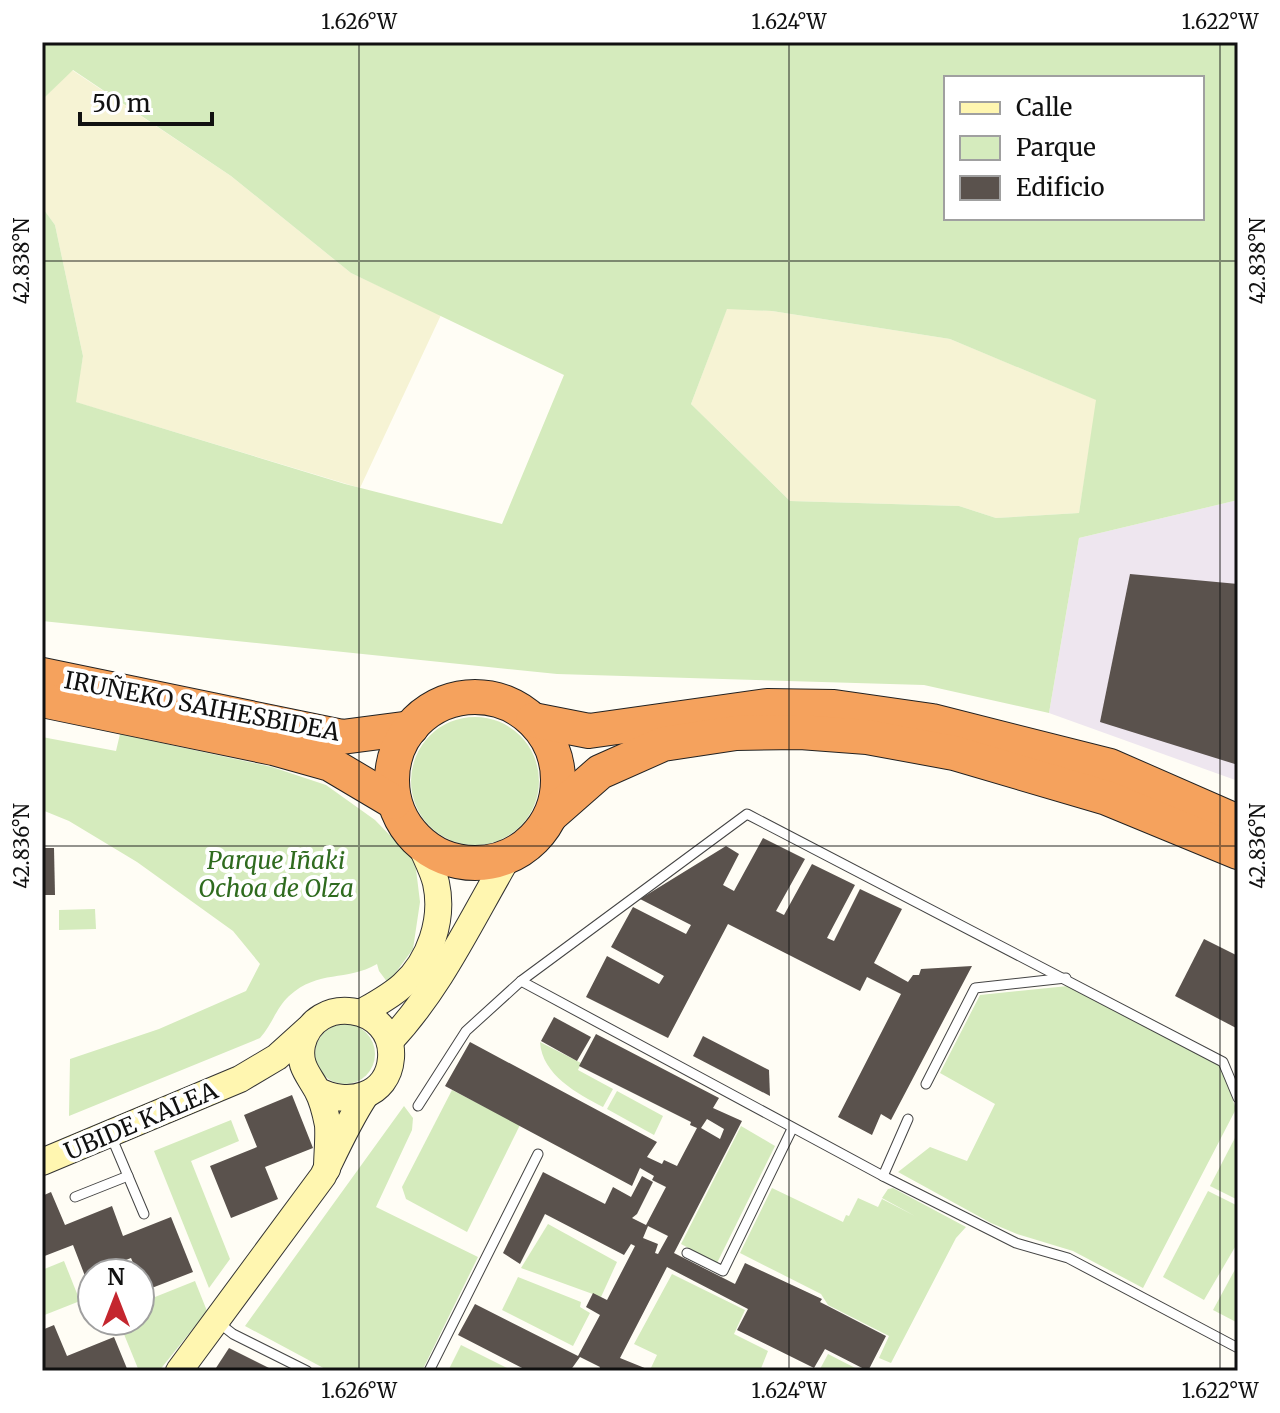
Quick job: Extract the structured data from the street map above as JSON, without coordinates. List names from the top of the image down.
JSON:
{
  "streets": {
    "highway": ["IRUÑEKO SAIHESBIDEA"],
    "main road": ["UBIDE KALEA"]
  },
  "parks": ["Parque Iñaki Ochoa de Olza"],
  "legend": ["Calle", "Parque", "Edificio"],
  "scale_bar": "50 m",
  "north": "top",
  "coordinates": [
    "1.626°W",
    "1.624°W",
    "1.622°W",
    "42.838°N",
    "42.836°N"
  ]
}
